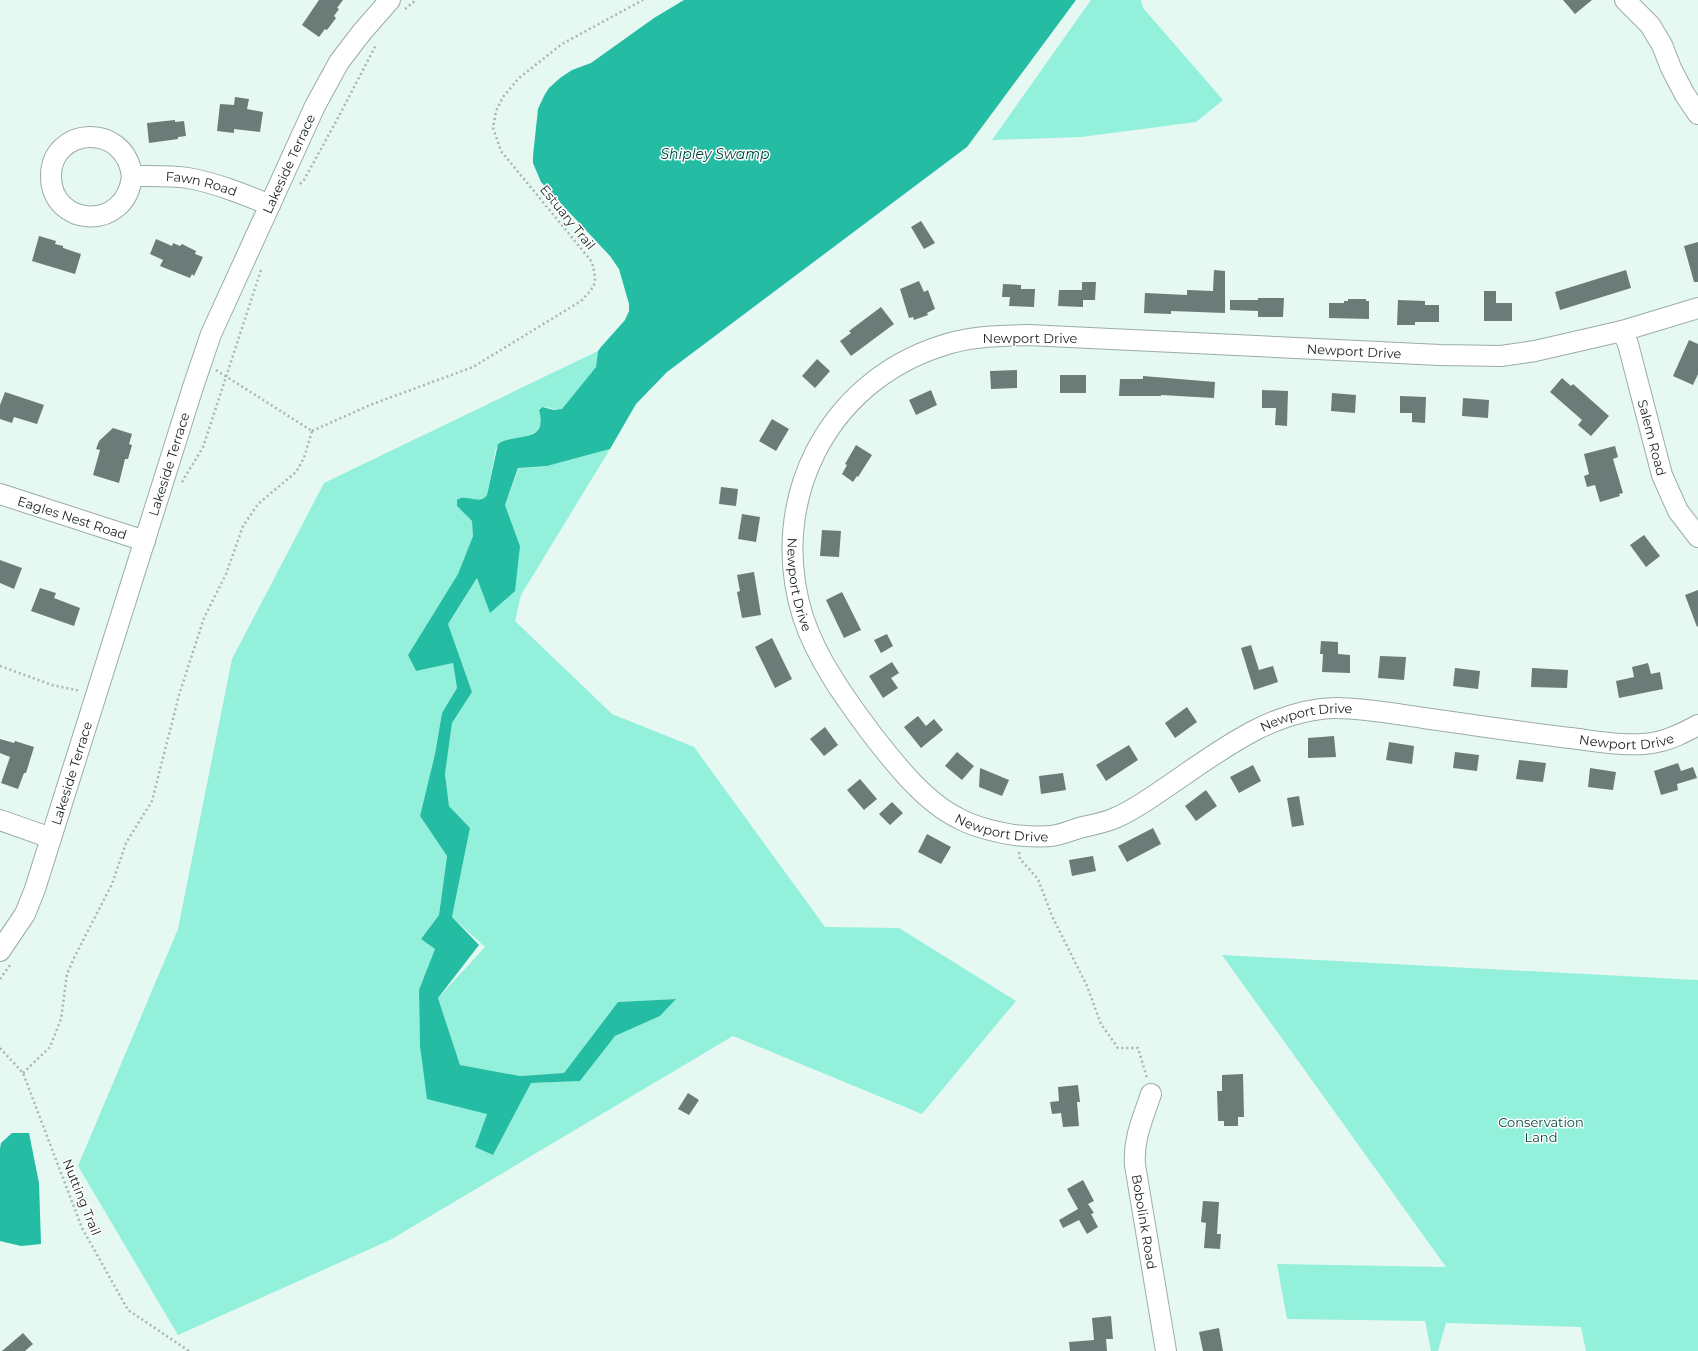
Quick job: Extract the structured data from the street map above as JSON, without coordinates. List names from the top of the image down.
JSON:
{
  "streets": {
    "street": [
      "Lakeside Terrace",
      "Fawn Road",
      "Newport Drive",
      "Salem Road",
      "Eagles Nest Road",
      "Bobolink Road"
    ],
    "path": ["Estuary Trail", "Nutting Trail"]
  },
  "crossings": [
    ["Lakeside Terrace", "Fawn Road"],
    ["Lakeside Terrace", "Eagles Nest Road"],
    ["Newport Drive", "Salem Road"]
  ],
  "water": ["Shipley Swamp"],
  "parks": ["Conservation Land"]
}
